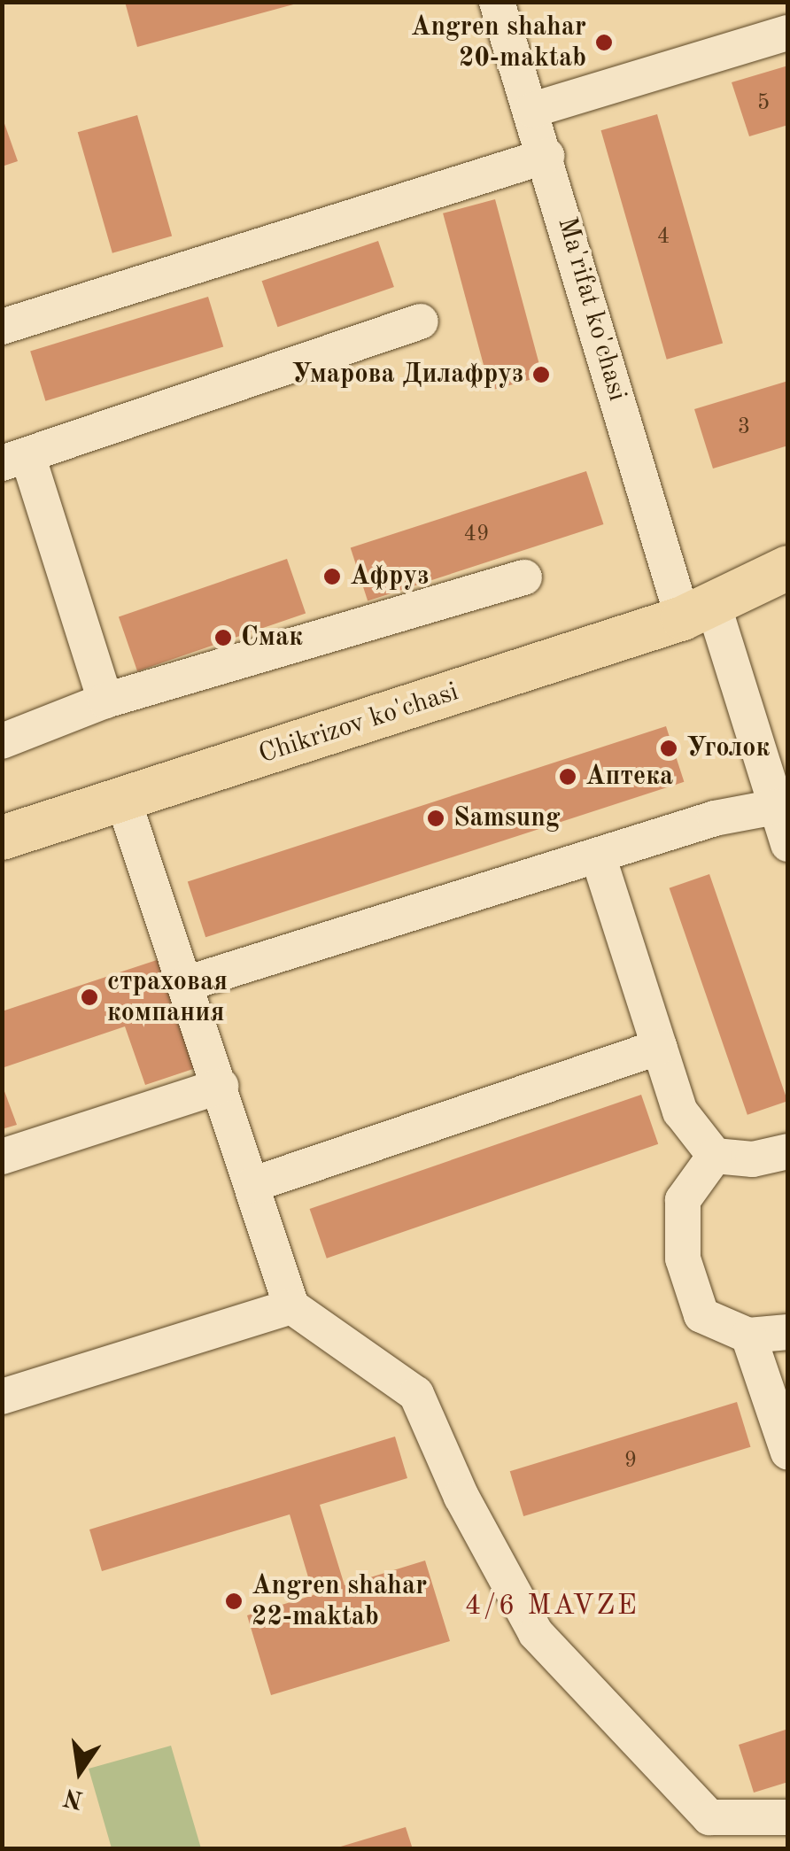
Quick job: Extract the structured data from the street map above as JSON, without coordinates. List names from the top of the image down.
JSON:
{
  "streets": {
    "main road": ["Chikrizov ko'chasi"],
    "street": ["Ma'rifat ko'chasi"]
  },
  "crossings": [
    ["Ma'rifat ko'chasi", "Chikrizov ko'chasi"]
  ],
  "districts": ["4/6 MAVZE"],
  "places": [
    "Angren shahar 20-maktab",
    "Умарова Дилафруз",
    "Афруз",
    "Смак",
    "Уголок",
    "Аптека",
    "Samsung",
    "страховая компания",
    "Angren shahar 22-maktab"
  ],
  "house_numbers": [
    "5",
    "4",
    "3",
    "49",
    "9"
  ],
  "north": "bottom"
}
